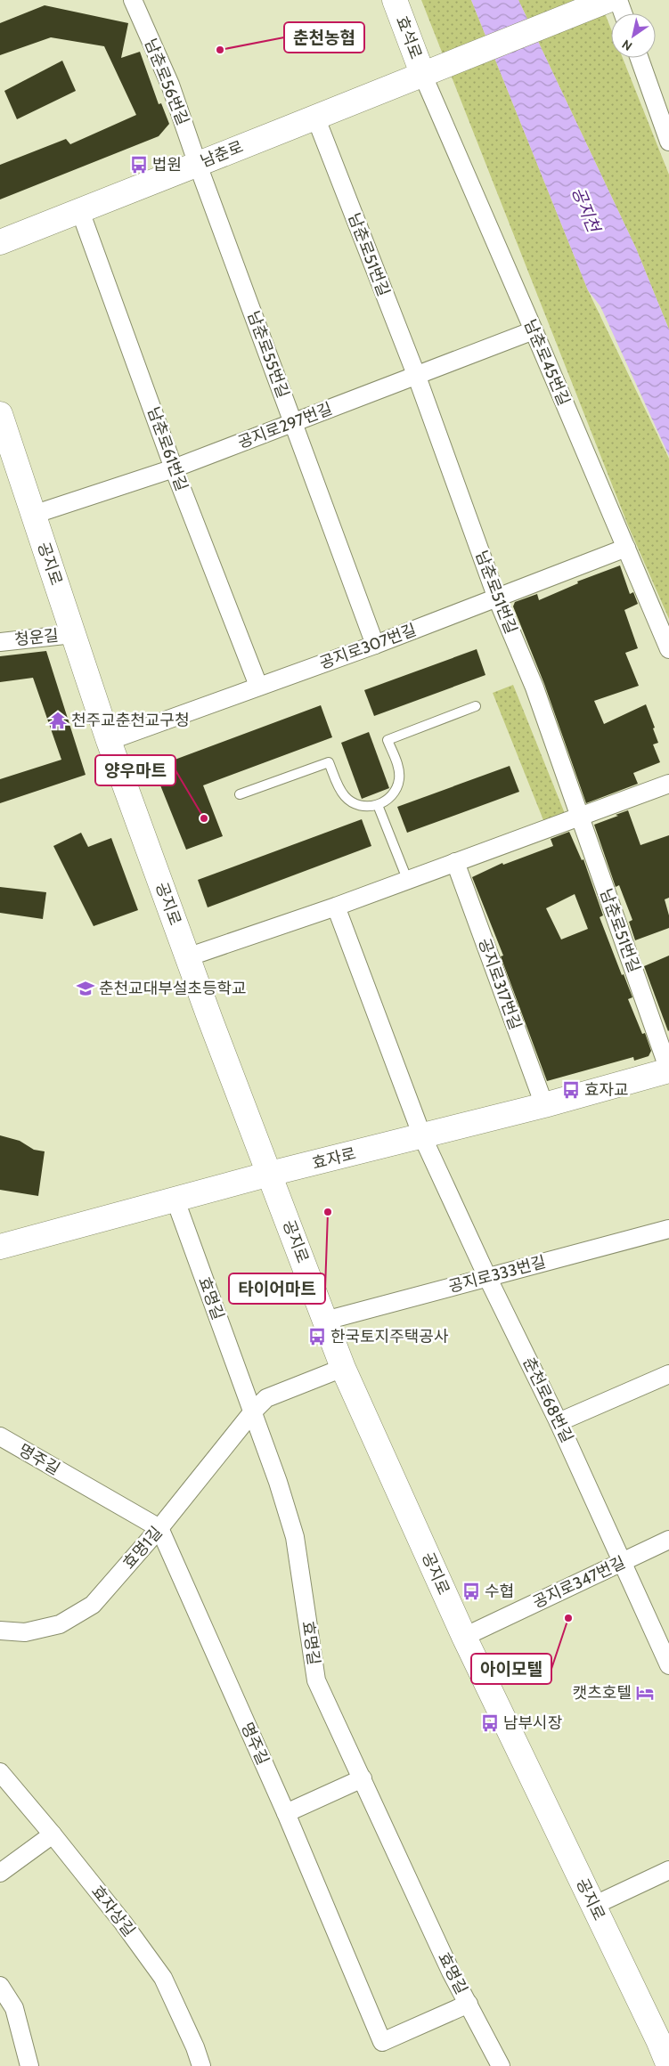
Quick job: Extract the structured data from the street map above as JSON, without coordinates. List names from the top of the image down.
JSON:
{
  "streets": {
    "street": [
      "효석로",
      "남춘로56번길",
      "남춘로",
      "남춘로51번길",
      "남춘로55번길",
      "남춘로45번길",
      "공지로297번길",
      "남춘로61번길",
      "공지로",
      "청운길",
      "공지로307번길",
      "공지로317번길",
      "효자로",
      "공지로333번길",
      "효명길",
      "춘천로68번길",
      "명주길",
      "효명1길",
      "공지로347번길",
      "효자상길"
    ]
  },
  "crossings": [
    ["효석로", "남춘로"],
    ["효석로", "남춘로45번길"],
    ["남춘로56번길", "남춘로"],
    ["남춘로56번길", "남춘로55번길"],
    ["남춘로", "남춘로51번길"],
    ["남춘로", "남춘로55번길"],
    ["남춘로", "남춘로45번길"],
    ["남춘로", "남춘로61번길"],
    ["남춘로51번길", "공지로297번길"],
    ["남춘로51번길", "공지로307번길"],
    ["남춘로51번길", "효자로"],
    ["남춘로55번길", "공지로297번길"],
    ["남춘로55번길", "공지로307번길"],
    ["남춘로45번길", "공지로297번길"],
    ["남춘로45번길", "공지로307번길"],
    ["공지로297번길", "남춘로61번길"],
    ["공지로297번길", "공지로"],
    ["남춘로61번길", "공지로307번길"],
    ["공지로", "청운길"],
    ["공지로", "공지로307번길"],
    ["공지로", "효자로"],
    ["공지로", "공지로333번길"],
    ["공지로", "효명1길"],
    ["공지로", "공지로347번길"],
    ["공지로317번길", "효자로"],
    ["효자로", "효명길"],
    ["효자로", "춘천로68번길"],
    ["공지로333번길", "춘천로68번길"],
    ["효명길", "명주길"],
    ["효명길", "효명1길"],
    ["춘천로68번길", "공지로347번길"],
    ["명주길", "효명1길"]
  ],
  "water": ["공지천"],
  "places": {
    "other": [
      "춘천농협",
      "양우마트",
      "타이어마트",
      "아이모텔"
    ],
    "bus stop": [
      "법원",
      "효자교",
      "한국토지주택공사",
      "수협",
      "남부시장"
    ],
    "temple": ["천주교춘천교구청"],
    "school or university": ["춘천교대부설초등학교"],
    "hotel": ["캣츠호텔"]
  },
  "north": "bottom left"
}
